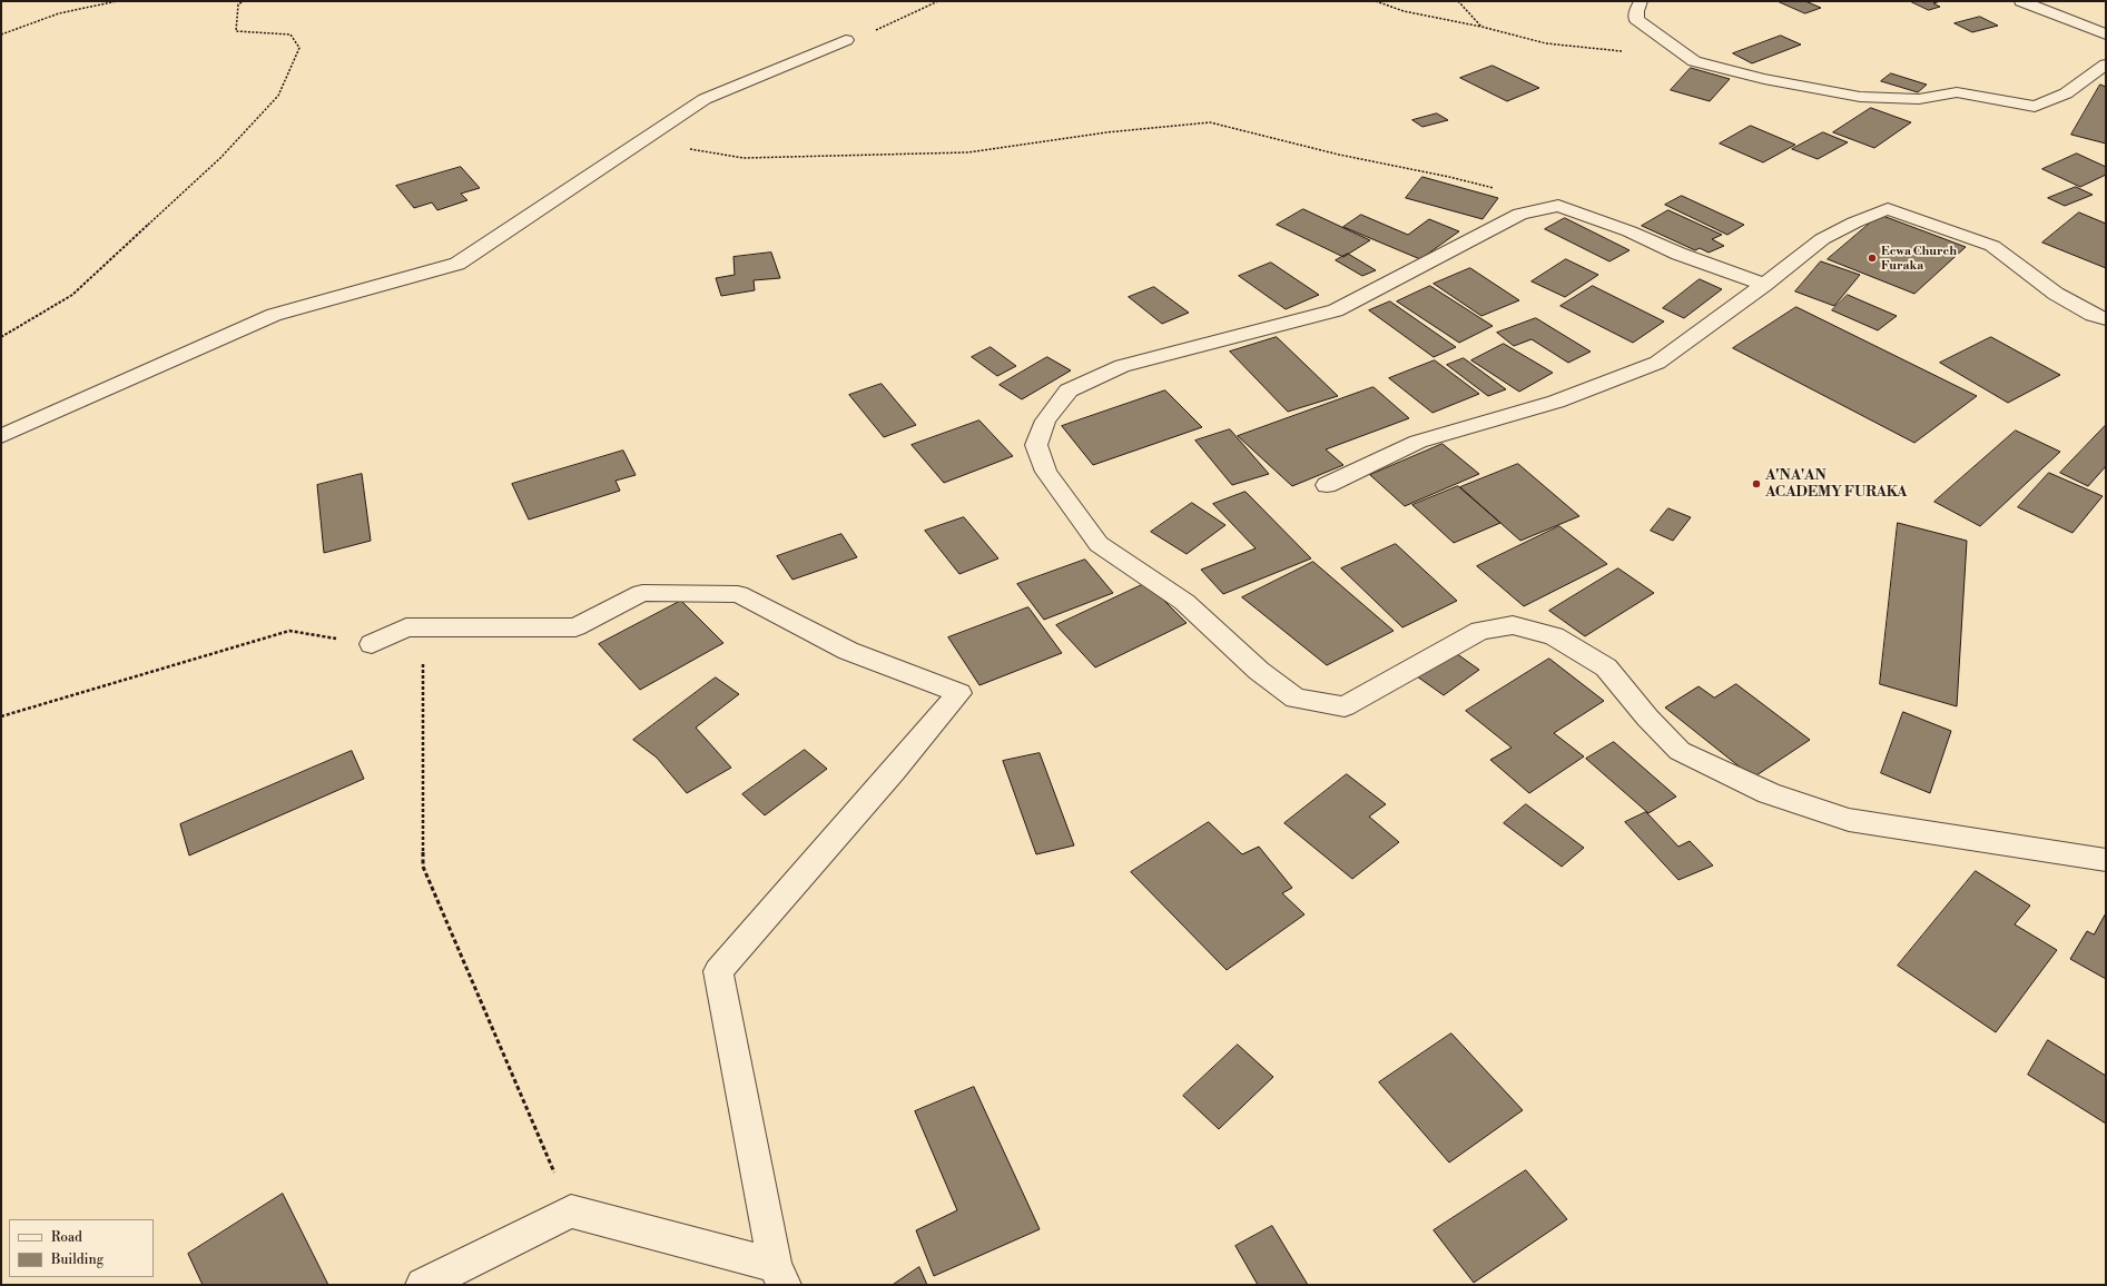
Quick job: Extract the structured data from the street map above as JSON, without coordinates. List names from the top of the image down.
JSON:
{
  "places": ["Ecwa Church Furaka", "A'NA'AN ACADEMY FURAKA"],
  "legend": ["Road", "Building"]
}
